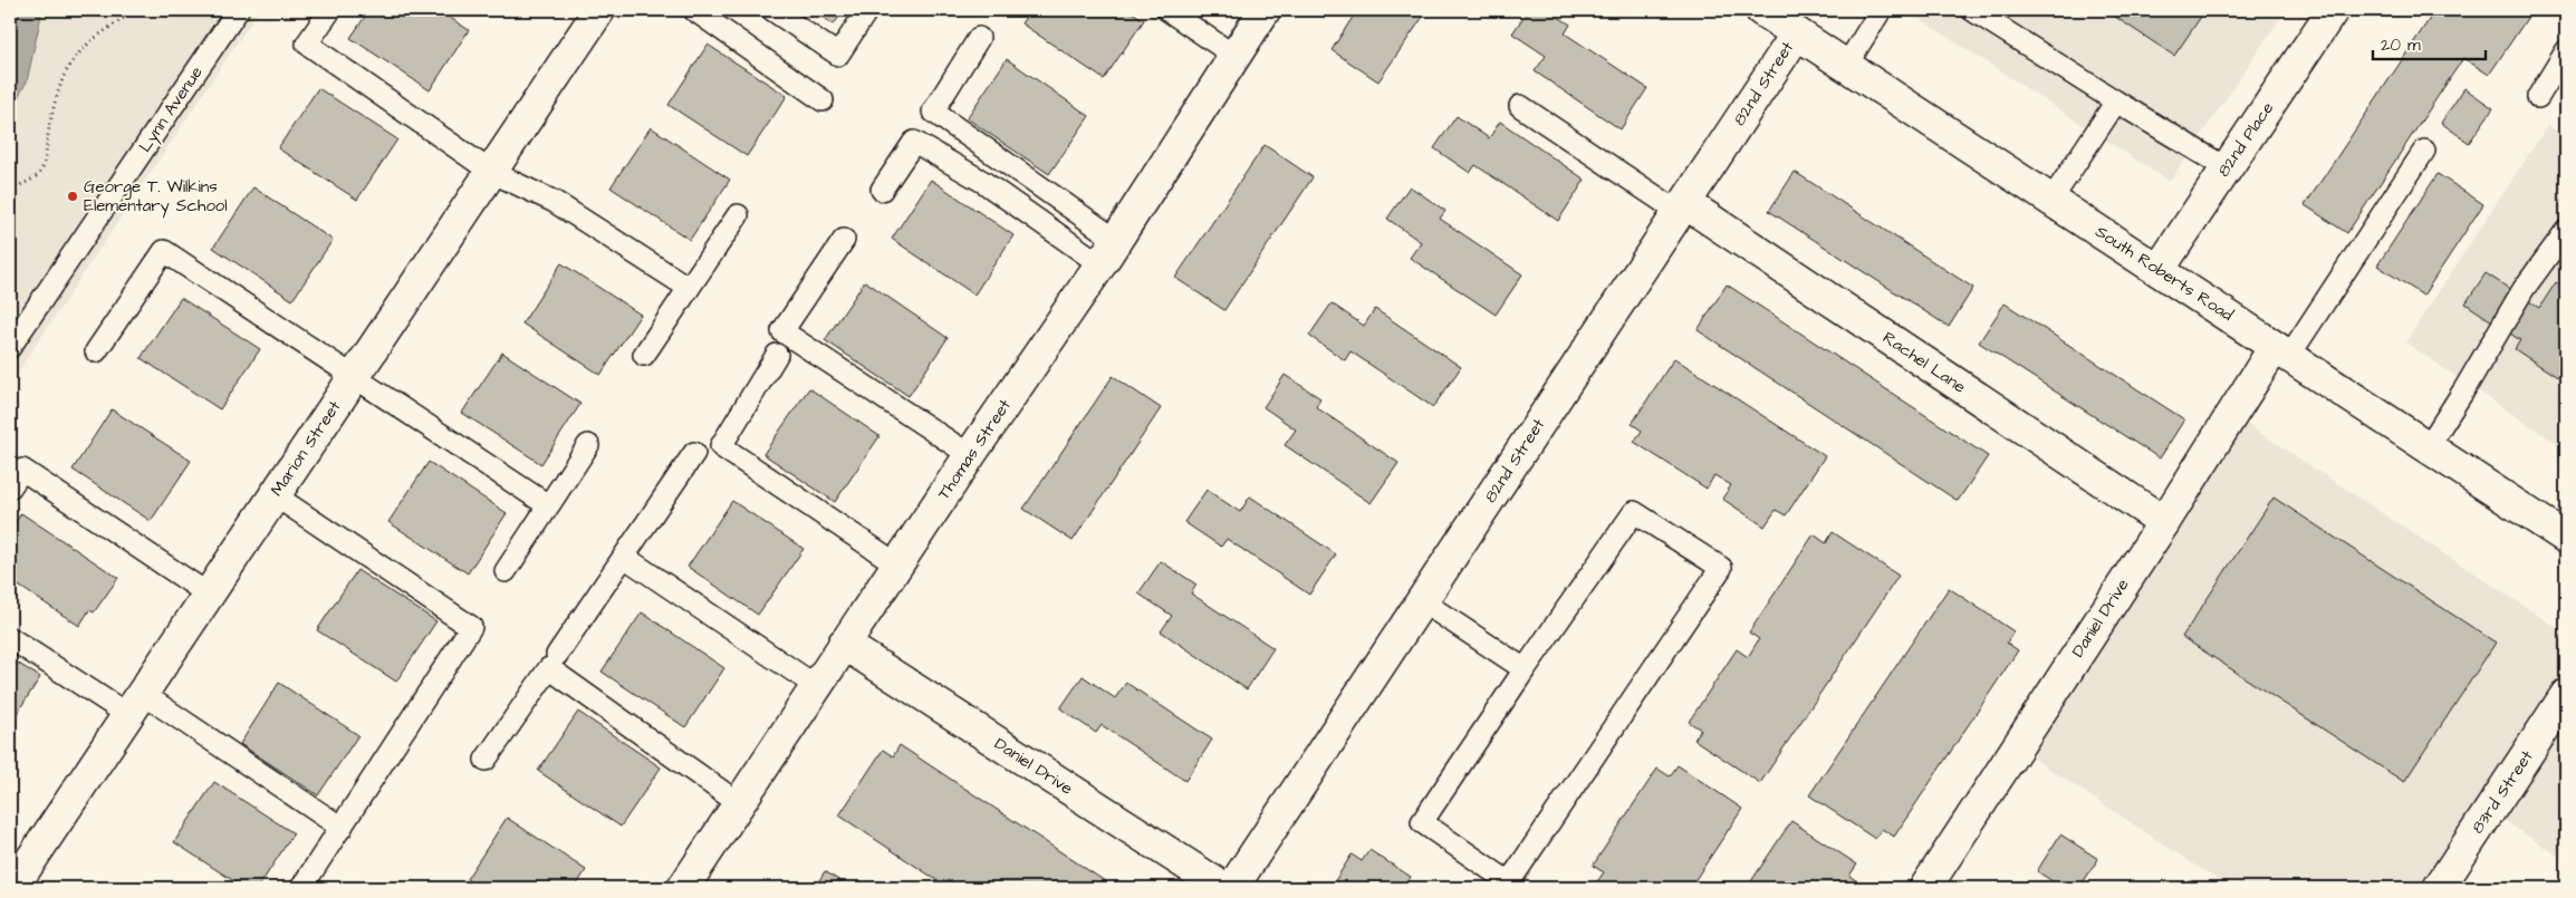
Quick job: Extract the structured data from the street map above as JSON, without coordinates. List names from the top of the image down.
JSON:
{
  "streets": {
    "street": [
      "82nd Street",
      "82nd Place",
      "South Roberts Road",
      "Rachel Lane",
      "Marion Street",
      "Thomas Street",
      "Daniel Drive",
      "83rd Street"
    ],
    "lane": ["Lynn Avenue"]
  },
  "crossings": [
    ["82nd Street", "South Roberts Road"],
    ["82nd Street", "Rachel Lane"],
    ["82nd Place", "South Roberts Road"],
    ["South Roberts Road", "Daniel Drive"],
    ["Rachel Lane", "Daniel Drive"],
    ["Thomas Street", "Daniel Drive"]
  ],
  "places": ["George T. Wilkins Elementary School"],
  "scale_bar": "20 m"
}
